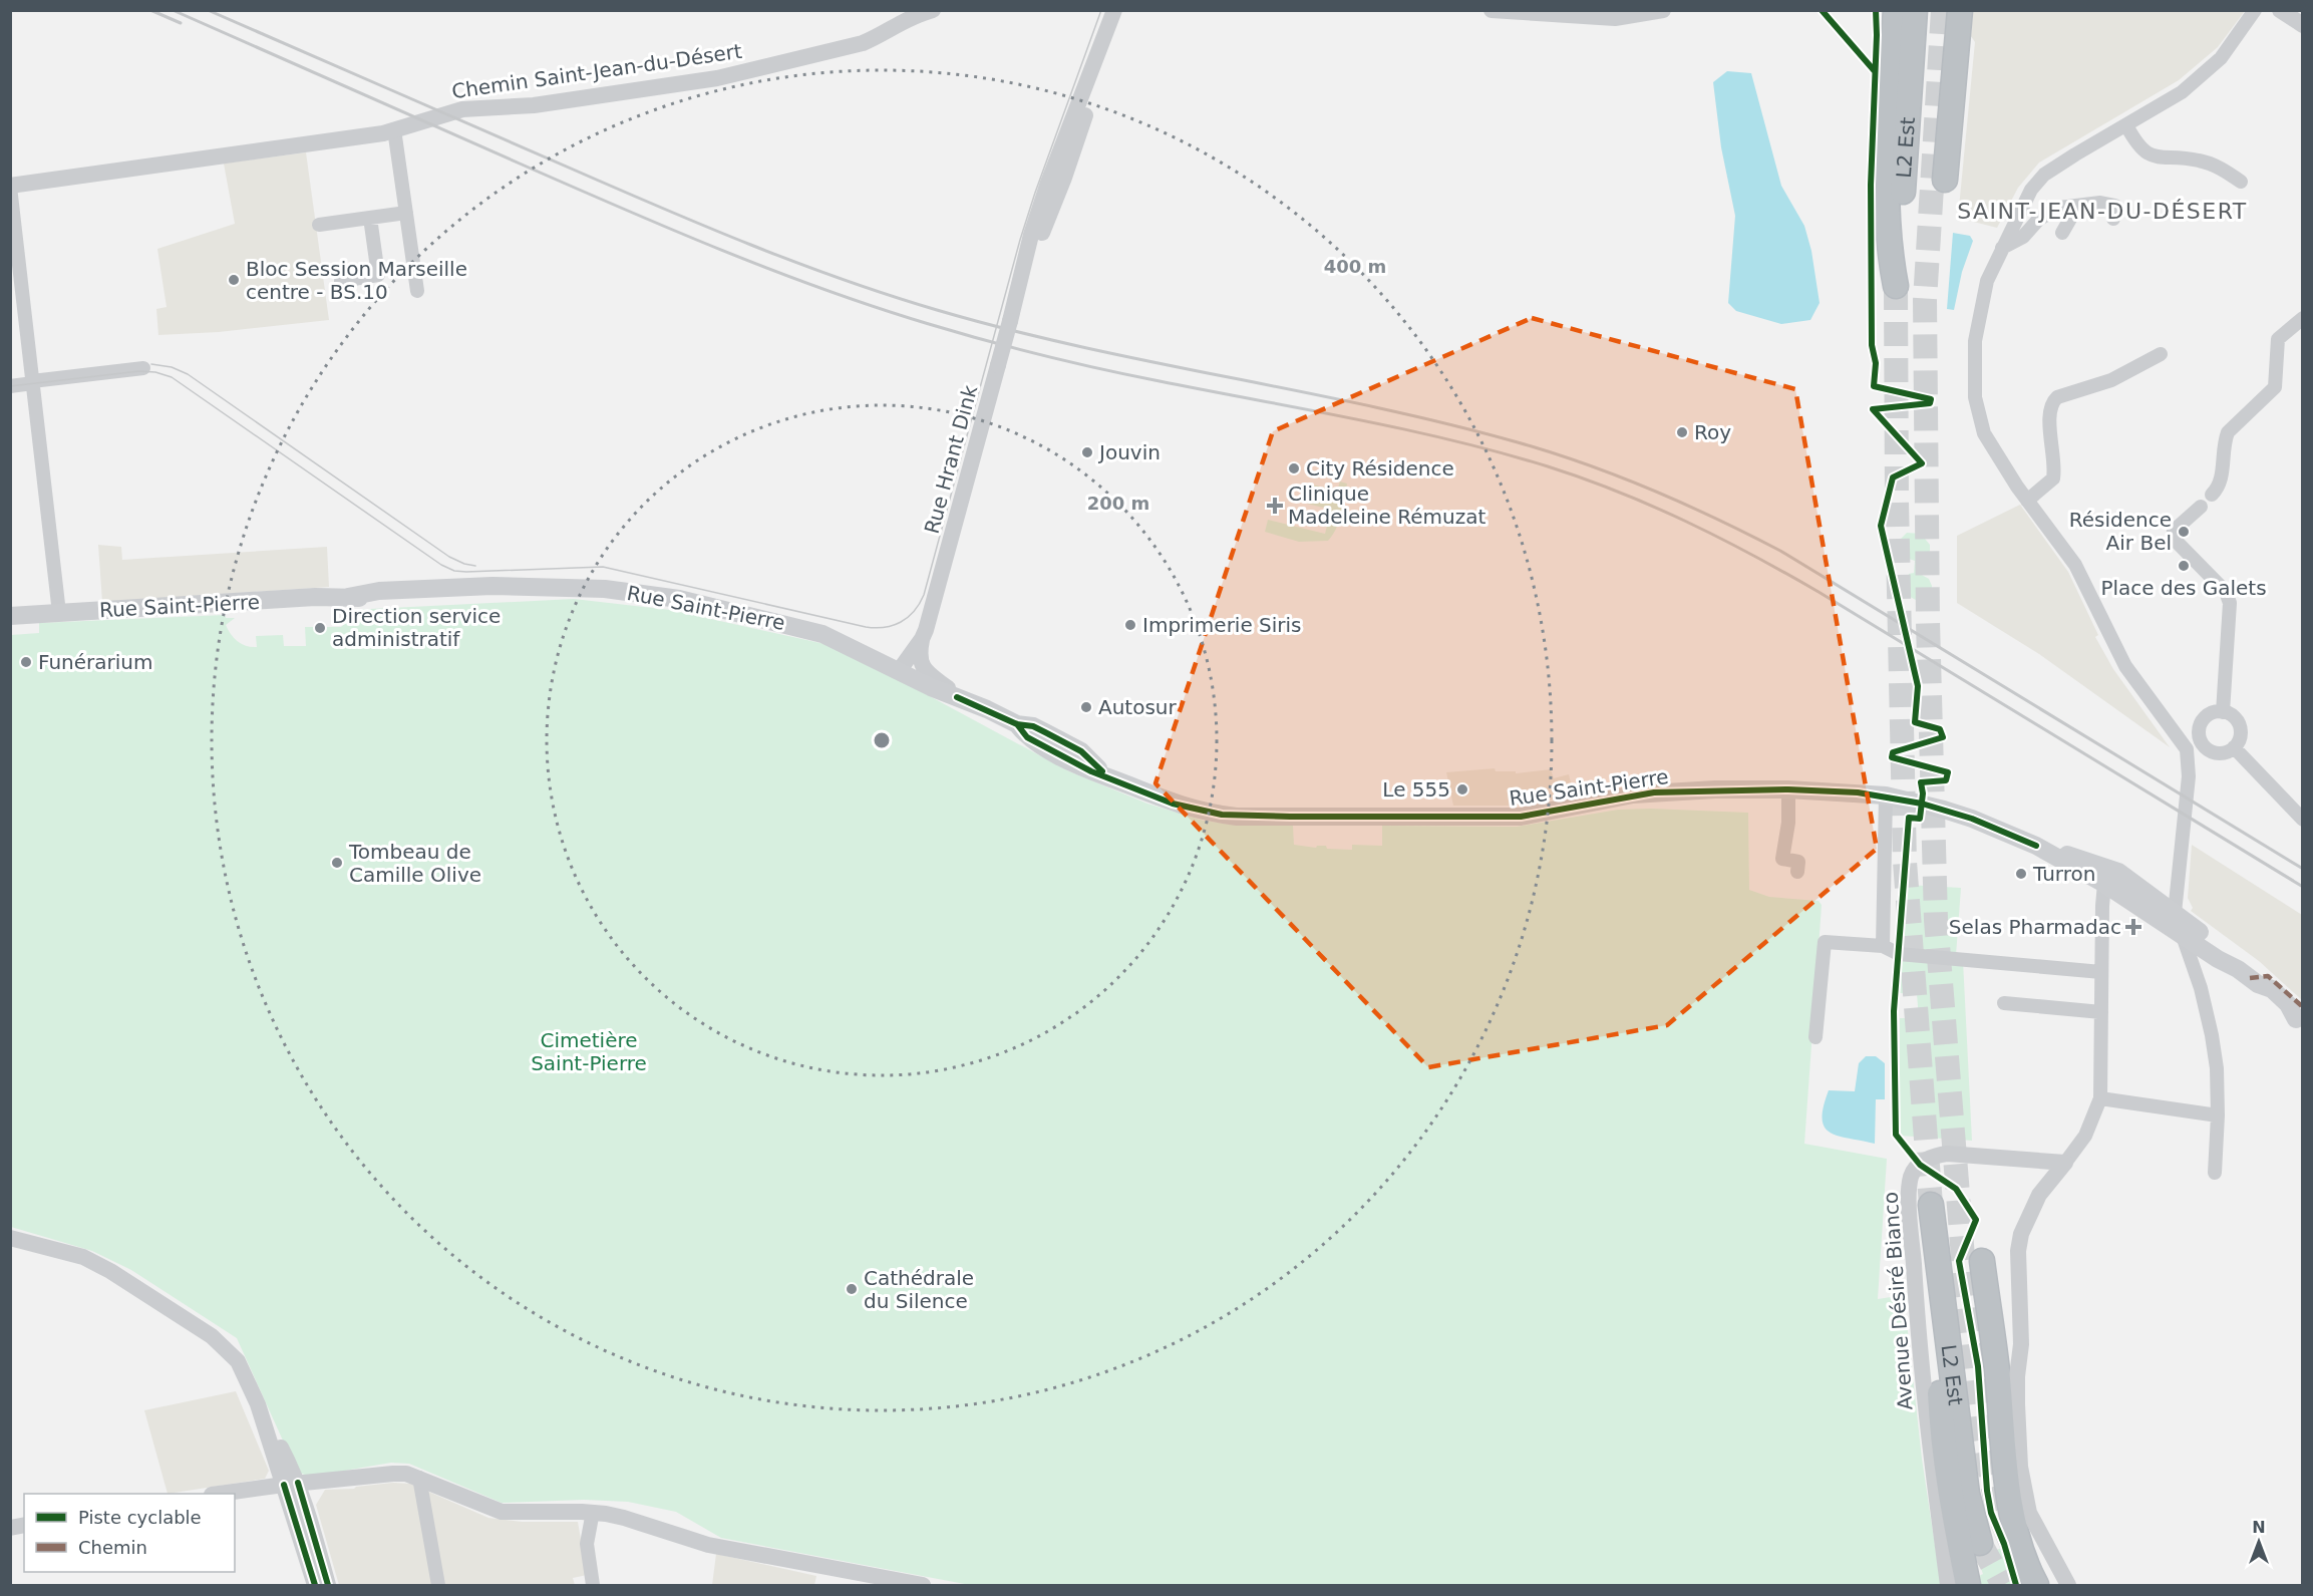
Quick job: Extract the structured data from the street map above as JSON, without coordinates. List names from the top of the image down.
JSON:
{
  "streets": {
    "highway": ["L2 Est"],
    "main road": ["Rue Saint-Pierre"],
    "street": ["Chemin Saint-Jean-du-Désert", "Rue Hrant Dink", "Avenue Désiré Bianco"]
  },
  "crossings": [
    ["Rue Hrant Dink", "Rue Saint-Pierre"]
  ],
  "districts": ["SAINT-JEAN-DU-DÉSERT"],
  "parks": ["Cimetière Saint-Pierre"],
  "places": {
    "other": [
      "Bloc Session Marseille centre - BS.10",
      "Roy",
      "Jouvin",
      "City Résidence",
      "Résidence Air Bel",
      "Place des Galets",
      "Imprimerie Siris",
      "Direction service administratif",
      "Funérarium",
      "Autosur",
      "Le 555",
      "Tombeau de Camille Olive",
      "Turron",
      "Cathédrale du Silence"
    ],
    "health": ["Clinique Madeleine Rémuzat", "Selas Pharmadac"]
  },
  "legend": ["Piste cyclable", "Chemin"],
  "north": "top",
  "rings": ["400 m", "200 m"]
}
